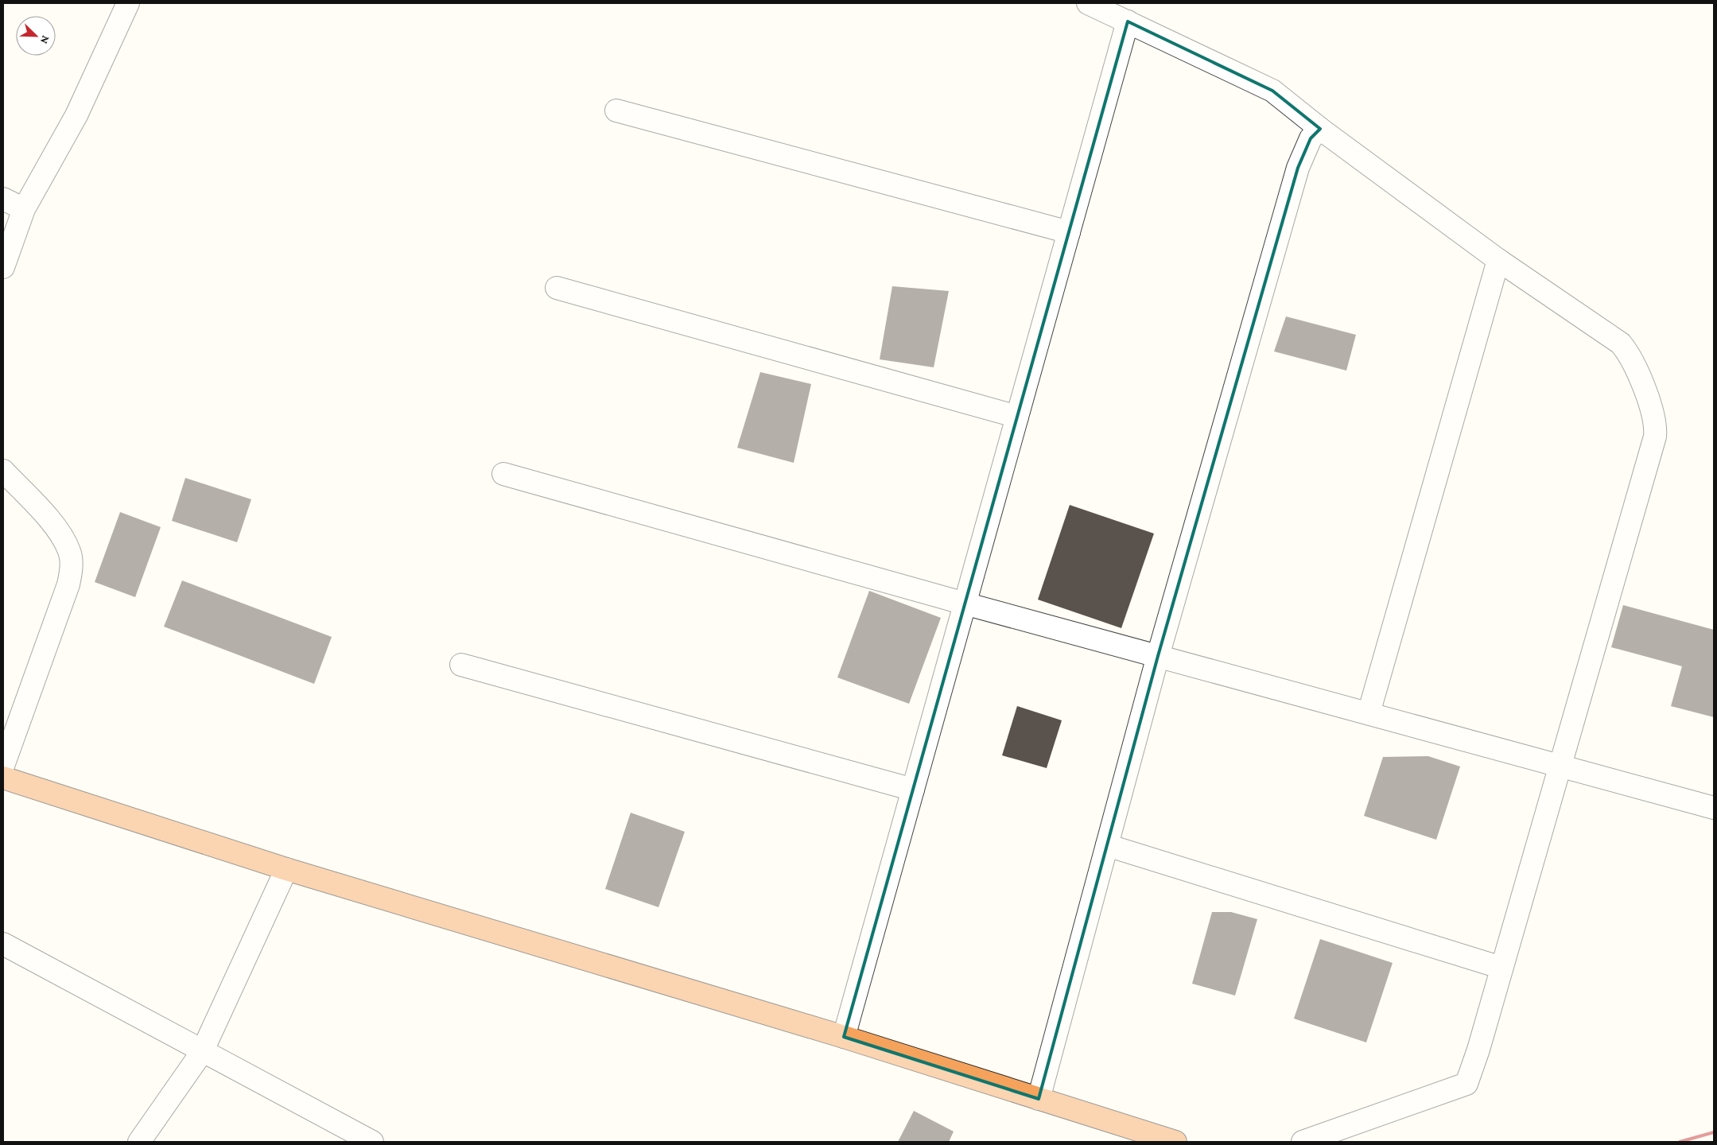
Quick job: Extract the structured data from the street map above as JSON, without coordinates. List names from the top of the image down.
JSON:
{
  "north": "bottom right"
}
